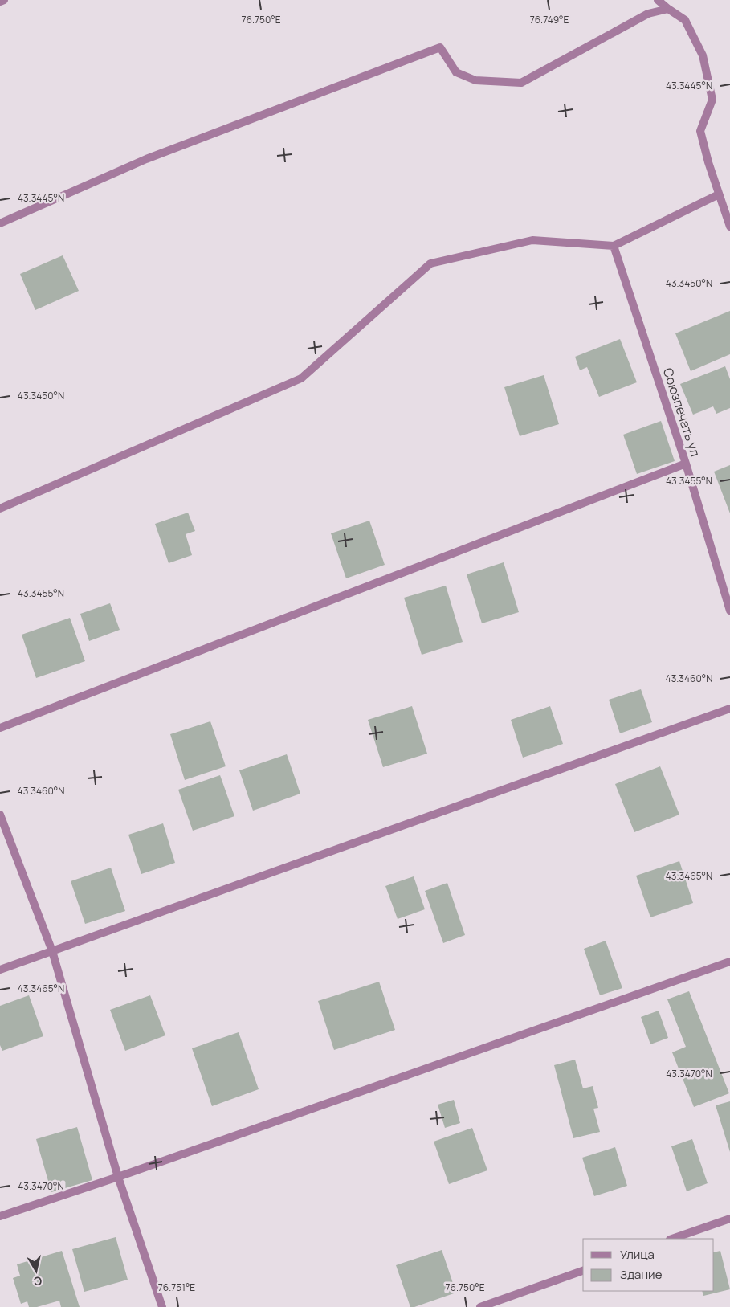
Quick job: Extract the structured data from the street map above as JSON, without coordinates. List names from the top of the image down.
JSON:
{
  "streets": {
    "street": ["Союзпечать ул"]
  },
  "legend": ["Улица", "Здание"],
  "north": "bottom",
  "coordinates": [
    "76.750°E",
    "76.749°E",
    "43.3445°N",
    "43.3450°N",
    "43.3455°N",
    "43.3460°N",
    "43.3465°N",
    "43.3470°N",
    "76.751°E"
  ]
}
